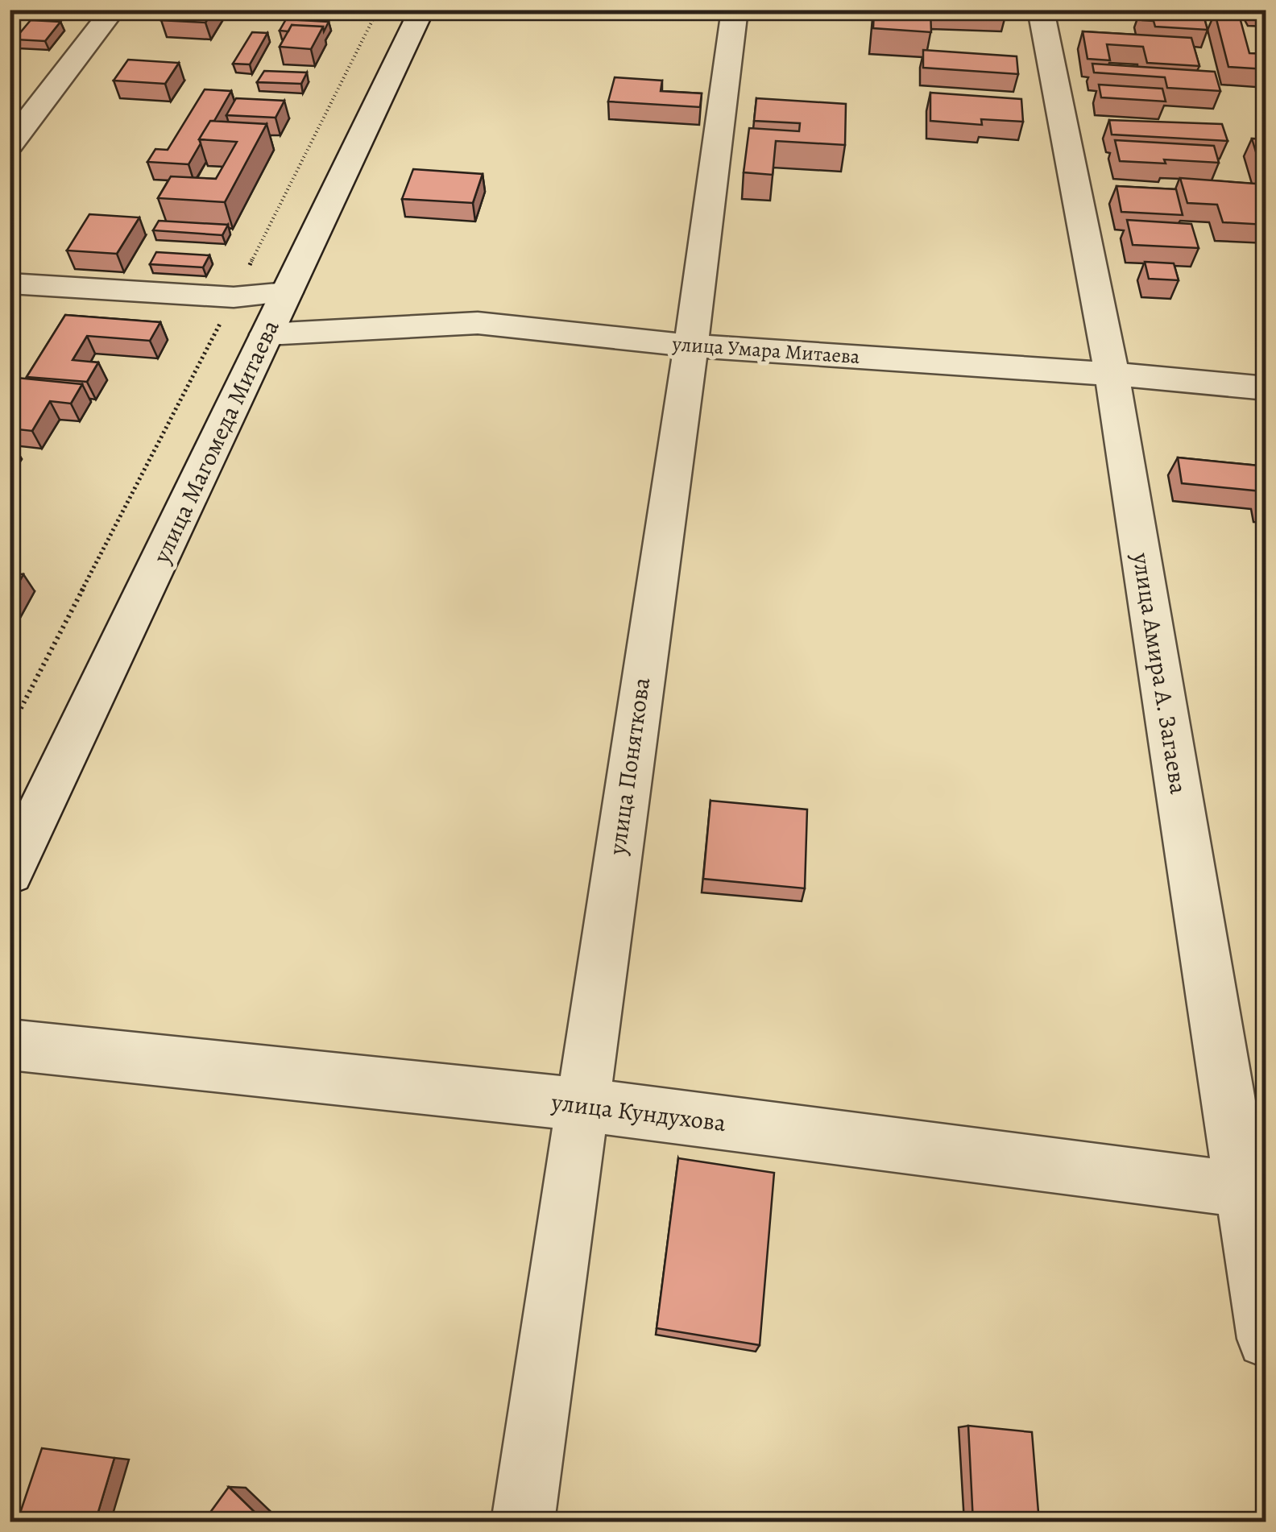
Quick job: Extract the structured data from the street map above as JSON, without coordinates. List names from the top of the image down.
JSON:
{
  "streets": {
    "street": [
      "улица Умара Митаева",
      "улица Магомеда Митаева",
      "улица Амира А. Загаева",
      "улица Поняткова",
      "улица Кундухова"
    ]
  },
  "crossings": [
    ["улица Умара Митаева", "улица Магомеда Митаева"],
    ["улица Умара Митаева", "улица Амира А. Загаева"],
    ["улица Умара Митаева", "улица Поняткова"],
    ["улица Амира А. Загаева", "улица Кундухова"],
    ["улица Поняткова", "улица Кундухова"]
  ]
}
